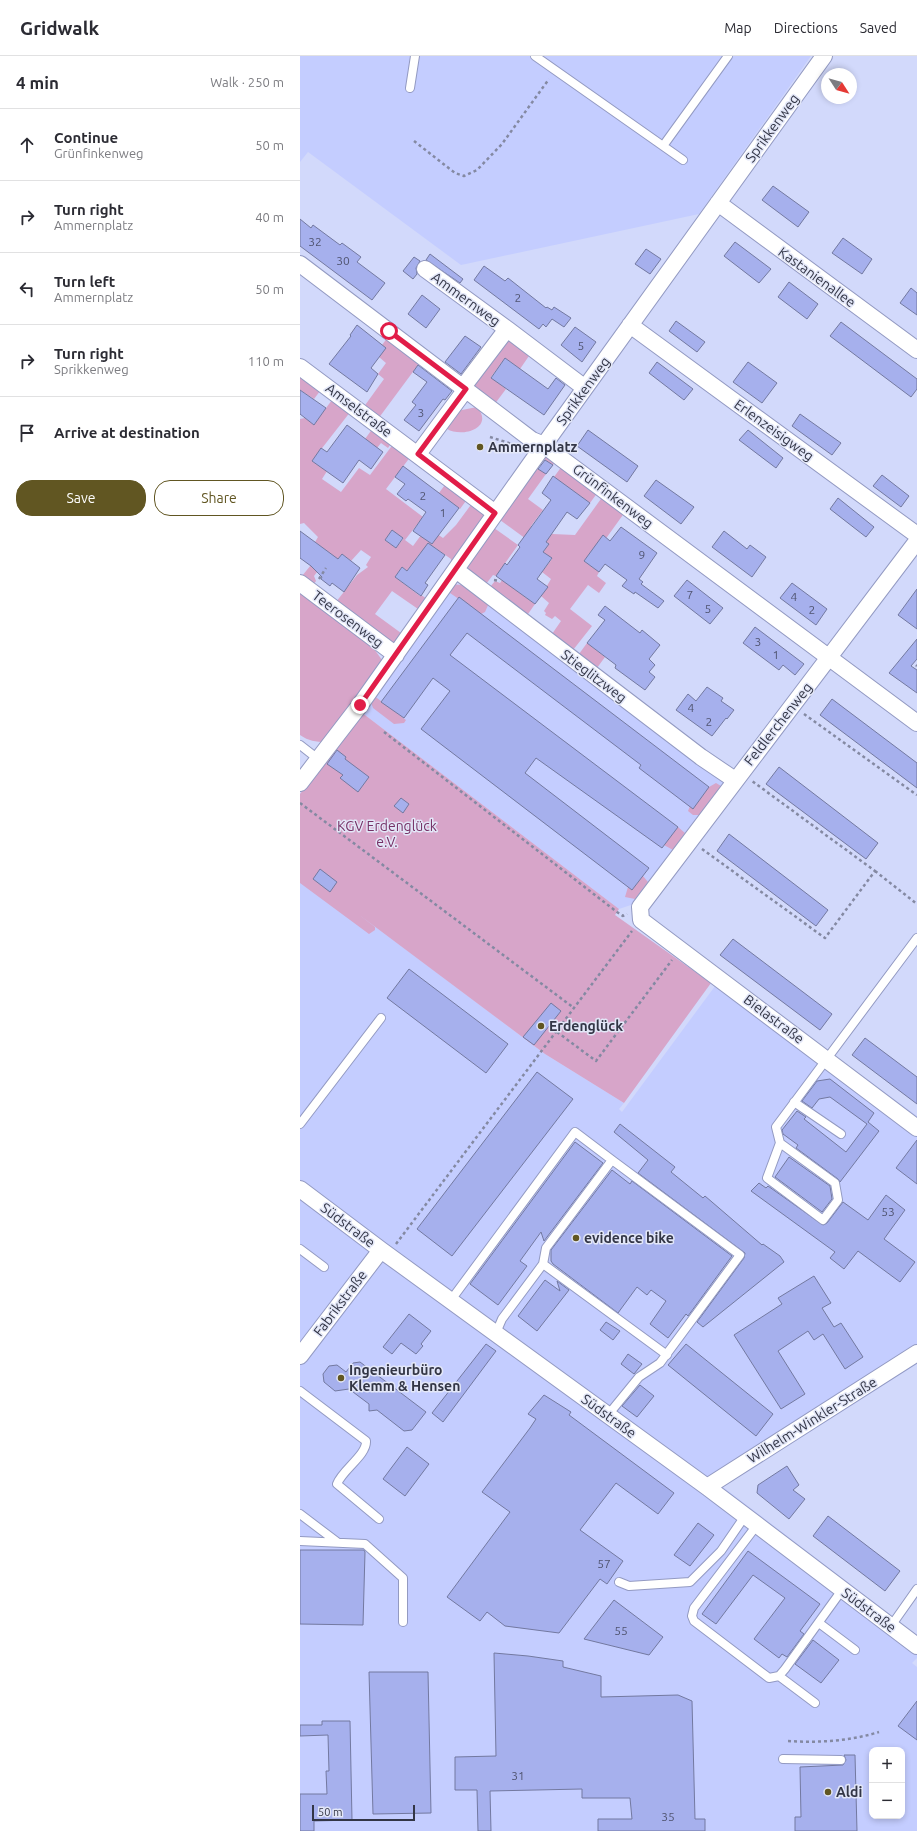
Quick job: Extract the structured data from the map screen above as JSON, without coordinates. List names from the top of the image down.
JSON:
{
  "streets": {
    "street": [
      "Sprikkenweg",
      "Kastanienallee",
      "Ammernweg",
      "Amselstraße",
      "Erlenzeisigweg",
      "Grünfinkenweg",
      "Teerosenweg",
      "Stieglitzweg",
      "Feldlerchenweg",
      "Bielastraße",
      "Südstraße",
      "Fabrikstraße",
      "Wilhelm-Winkler-Straße"
    ]
  },
  "crossings": [
    ["Sprikkenweg", "Kastanienallee"],
    ["Sprikkenweg", "Erlenzeisigweg"],
    ["Sprikkenweg", "Grünfinkenweg"],
    ["Sprikkenweg", "Teerosenweg"],
    ["Sprikkenweg", "Stieglitzweg"],
    ["Grünfinkenweg", "Feldlerchenweg"],
    ["Stieglitzweg", "Feldlerchenweg"],
    ["Feldlerchenweg", "Bielastraße"],
    ["Südstraße", "Fabrikstraße"],
    ["Südstraße", "Wilhelm-Winkler-Straße"]
  ],
  "parks": ["KGV Erdenglück e.V."],
  "places": [
    "Ammernplatz",
    "Erdenglück",
    "evidence bike",
    "Ingenieurbüro Klemm & Hensen",
    "Aldi"
  ],
  "house_numbers": [
    "32",
    "30",
    "2",
    "5",
    "3",
    "2",
    "1",
    "9",
    "7",
    "4",
    "5",
    "2",
    "3",
    "1",
    "4",
    "2",
    "53",
    "57",
    "55",
    "31",
    "35"
  ],
  "scale_bar": "50 m",
  "north": "bottom right",
  "page": {
    "header": "Gridwalk",
    "nav": ["Map", "Directions", "Saved"],
    "heading": ["4 min", "Walk · 250 m"],
    "list": [
      ["Continue", "Grünfinkenweg", "50 m"],
      ["Turn right", "Ammernplatz", "40 m"],
      ["Turn left", "Ammernplatz", "50 m"],
      ["Turn right", "Sprikkenweg", "110 m"],
      "Arrive at destination"
    ],
    "buttons": ["Save", "Share"],
    "map_buttons": ["+", "−"],
    "scale": "50 m"
  }
}
